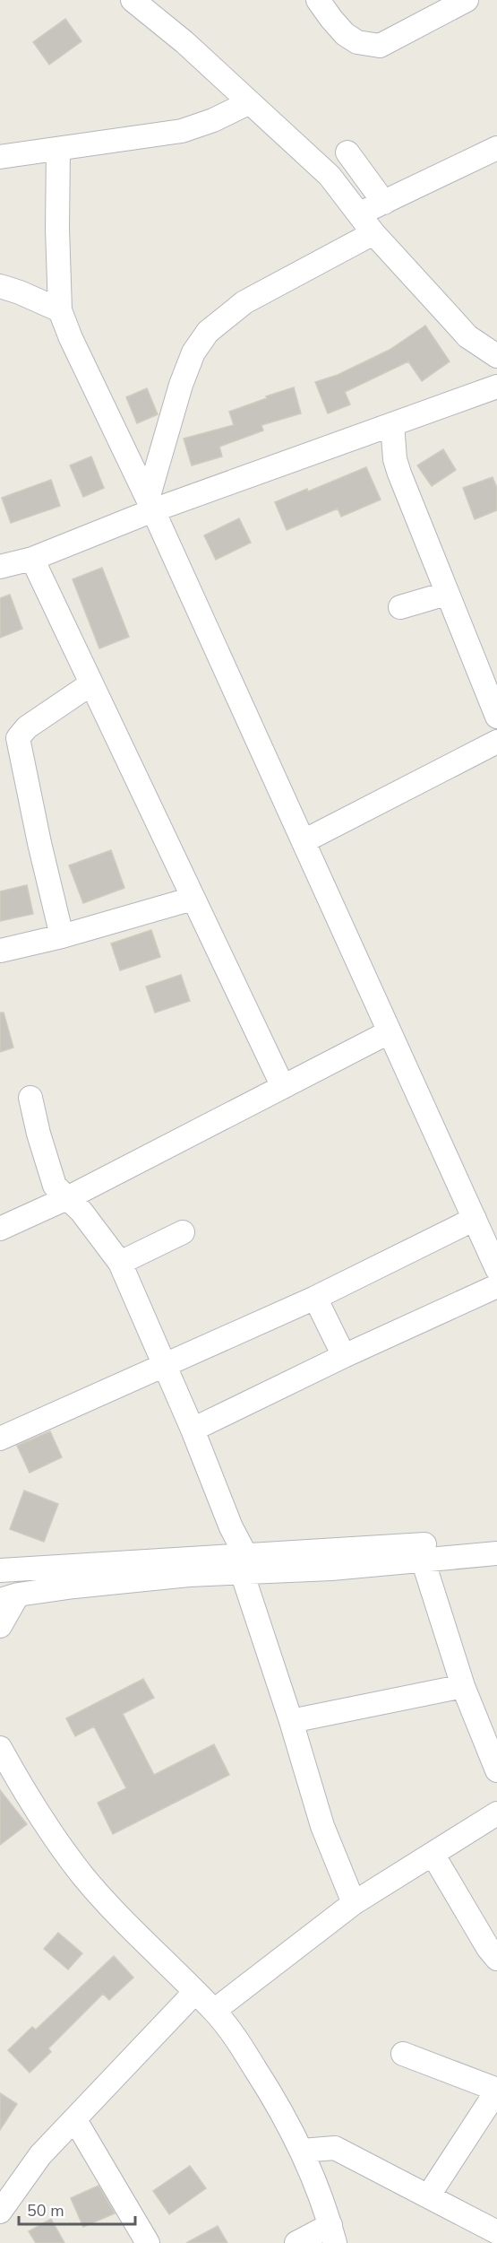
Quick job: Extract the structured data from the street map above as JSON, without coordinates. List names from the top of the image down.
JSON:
{
  "scale_bar": "50 m"
}
